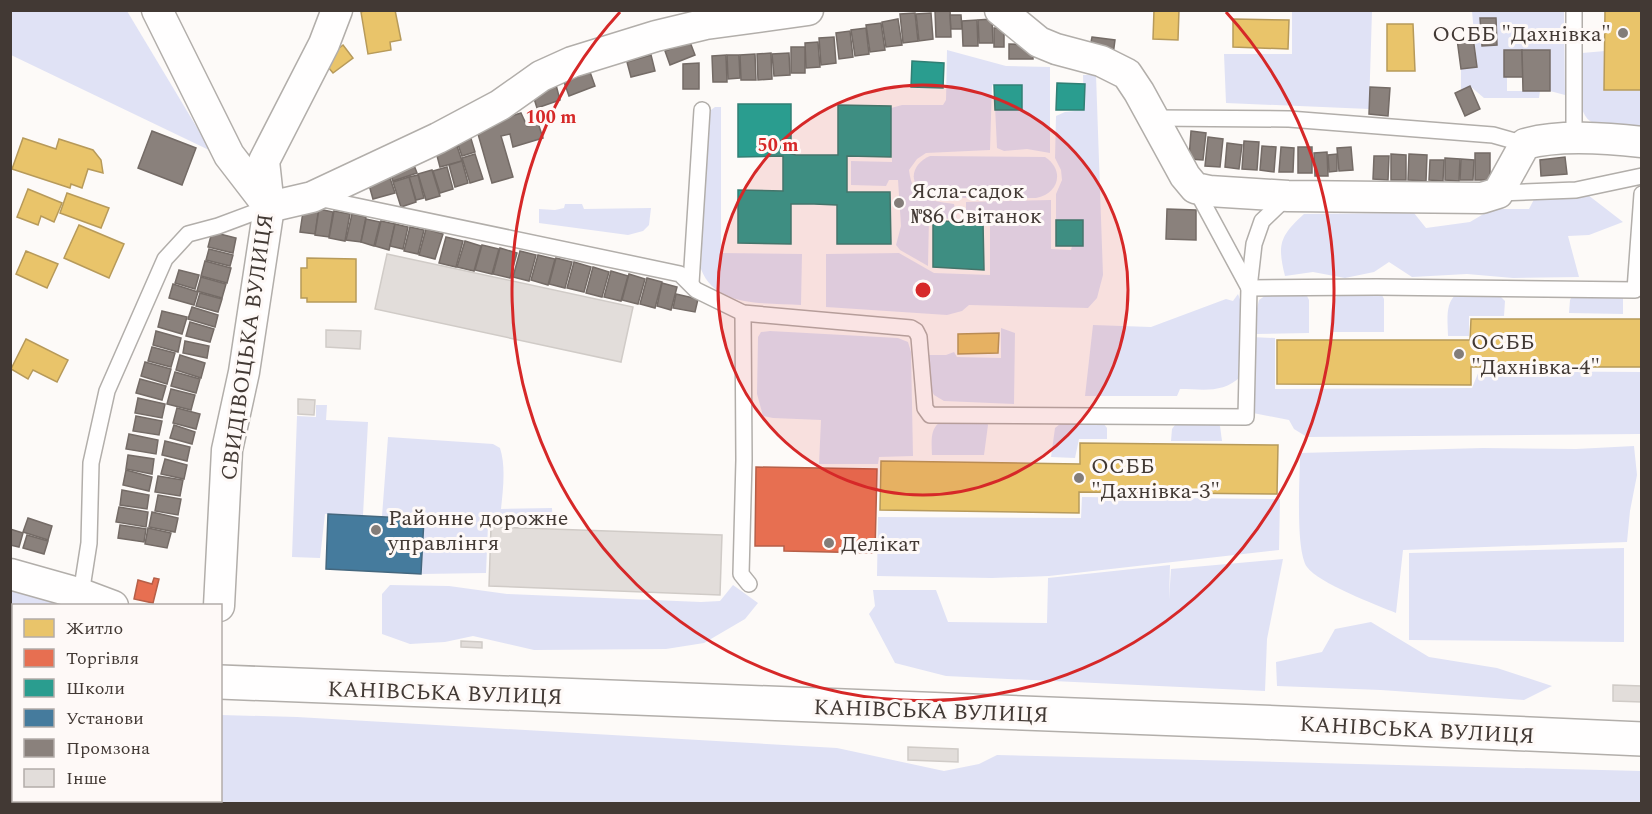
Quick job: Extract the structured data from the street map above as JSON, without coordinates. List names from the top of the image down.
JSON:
{
  "streets": {
    "main road": ["КАНІВСЬКА ВУЛИЦЯ"],
    "street": ["СВИДІВОЦЬКА ВУЛИЦЯ"]
  },
  "places": [
    "ОСББ \"Дахнівка\"",
    "Ясла-садок №86 Світанок",
    "ОСББ \"Дахнівка-4\"",
    "ОСББ \"Дахнівка-3\"",
    "Районне дорожне управлінгя",
    "Делікат"
  ],
  "legend": [
    "Житло",
    "Торгівля",
    "Школи",
    "Установи",
    "Промзона",
    "Інше"
  ],
  "rings": ["100 m", "50 m"]
}
